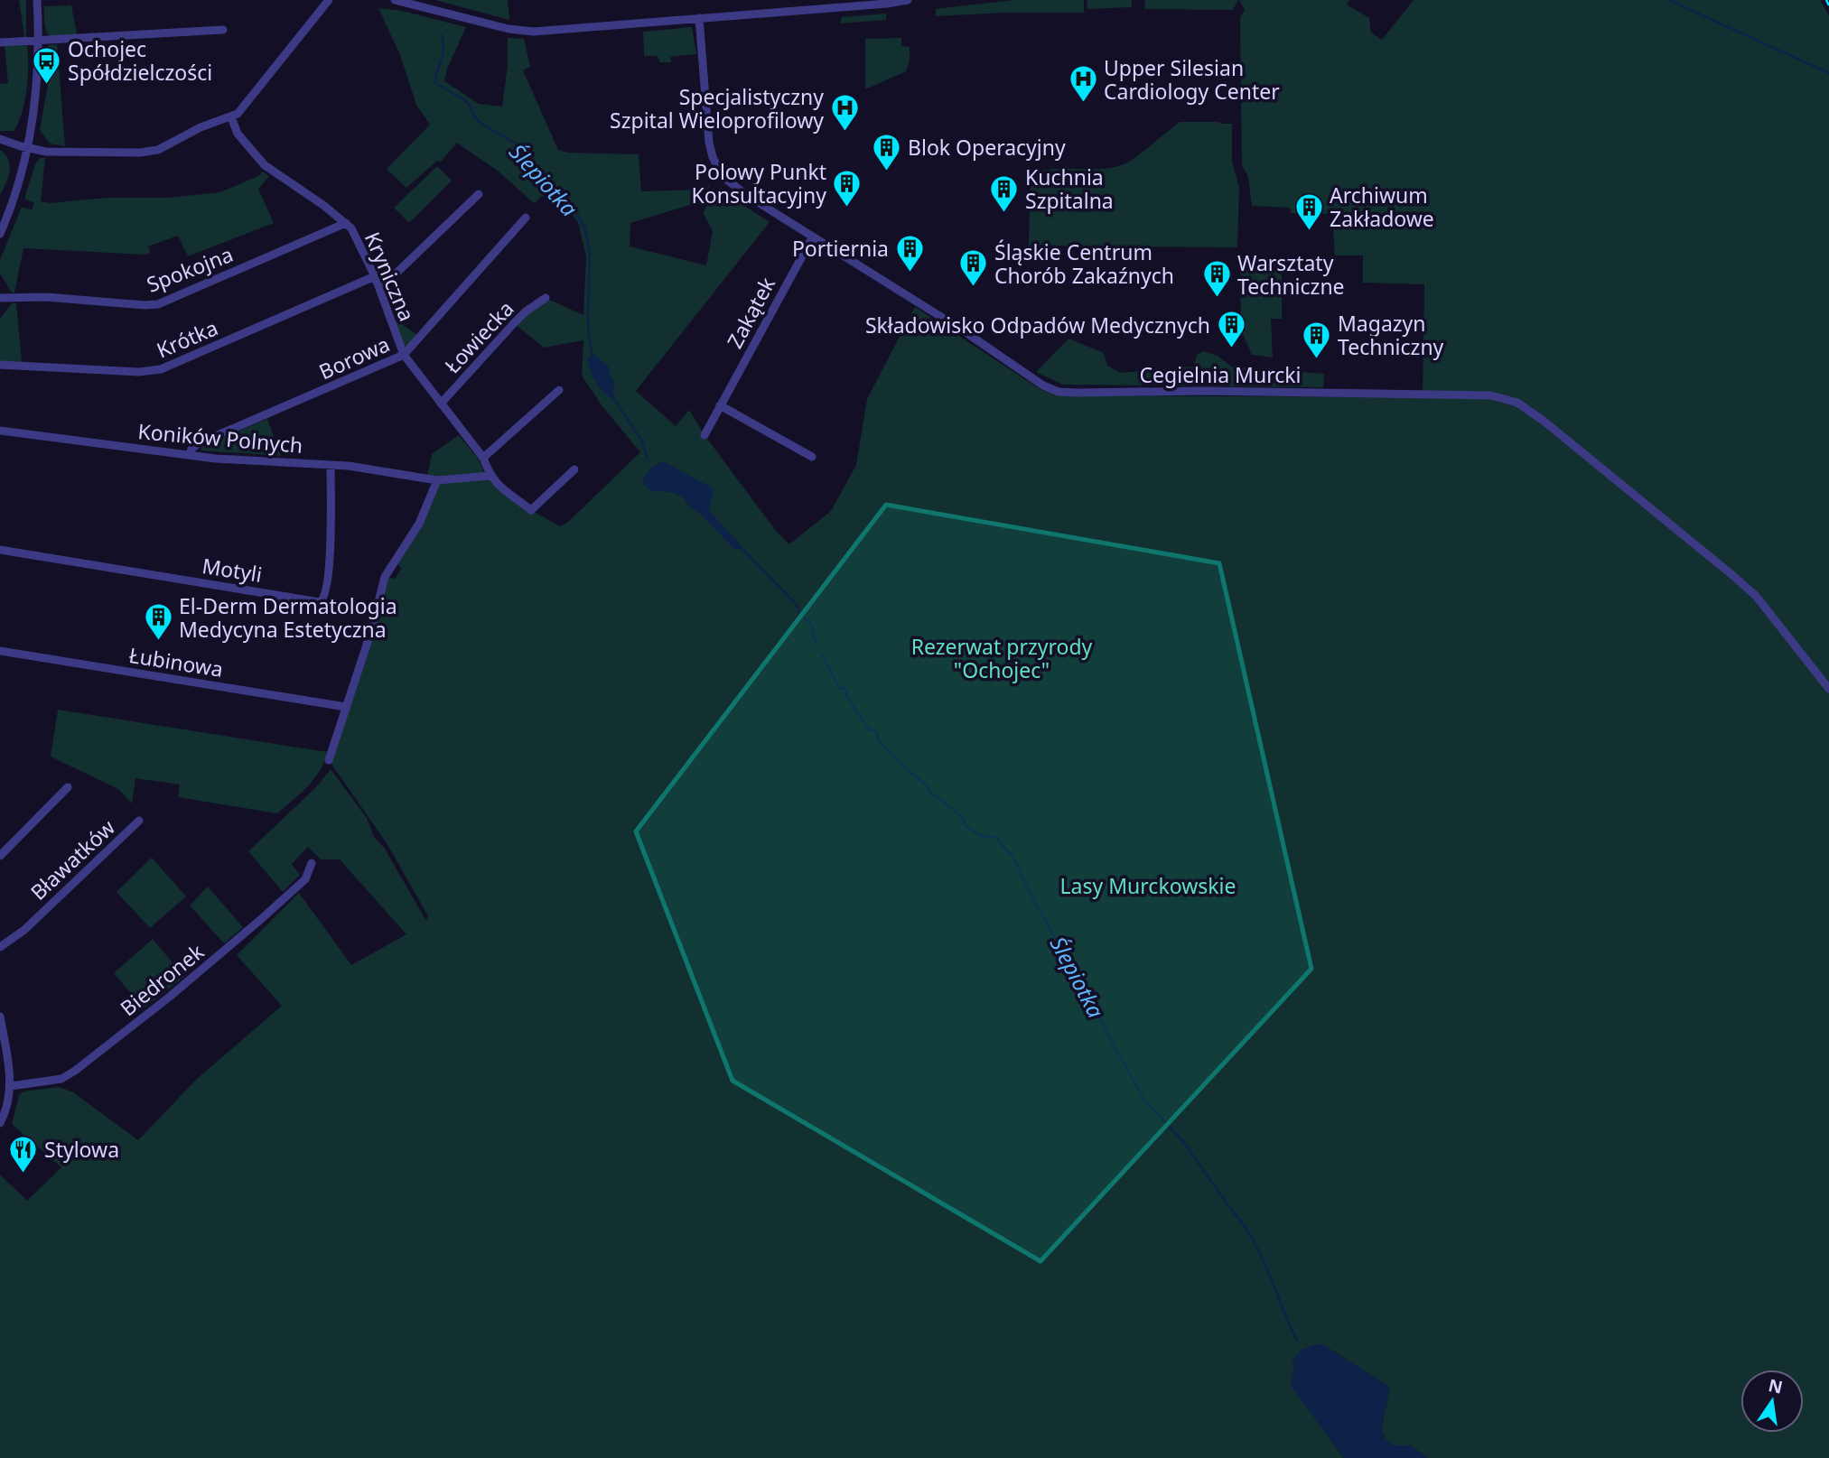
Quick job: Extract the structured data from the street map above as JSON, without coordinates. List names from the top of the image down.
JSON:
{
  "streets": {
    "street": [
      "Spokojna",
      "Kryniczna",
      "Zakątek",
      "Łowiecka",
      "Krótka",
      "Borowa",
      "Cegielnia Murcki",
      "Koników Polnych",
      "Motyli",
      "Łubinowa",
      "Bławatków",
      "Biedronek"
    ]
  },
  "crossings": [
    ["Spokojna", "Kryniczna"],
    ["Kryniczna", "Łowiecka"],
    ["Kryniczna", "Krótka"],
    ["Kryniczna", "Borowa"],
    ["Kryniczna", "Koników Polnych"],
    ["Zakątek", "Cegielnia Murcki"],
    ["Borowa", "Koników Polnych"],
    ["Koników Polnych", "Motyli"]
  ],
  "water": ["Ślepiotka"],
  "parks": ["Rezerwat przyrody \"Ochojec\"", "Lasy Murckowskie"],
  "places": {
    "bus stop": ["Ochojec Spółdzielczości"],
    "hospital": ["Upper Silesian Cardiology Center", "Specjalistyczny Szpital Wieloprofilowy"],
    "building": [
      "Blok Operacyjny",
      "Polowy Punkt Konsultacyjny",
      "Kuchnia Szpitalna",
      "Archiwum Zakładowe",
      "Portiernia",
      "Śląskie Centrum Chorób Zakaźnych",
      "Warsztaty Techniczne",
      "Składowisko Odpadów Medycznych",
      "Magazyn Techniczny",
      "El-Derm Dermatologia Medycyna Estetyczna"
    ],
    "restaurant": ["Stylowa"]
  },
  "north": "top"
}
